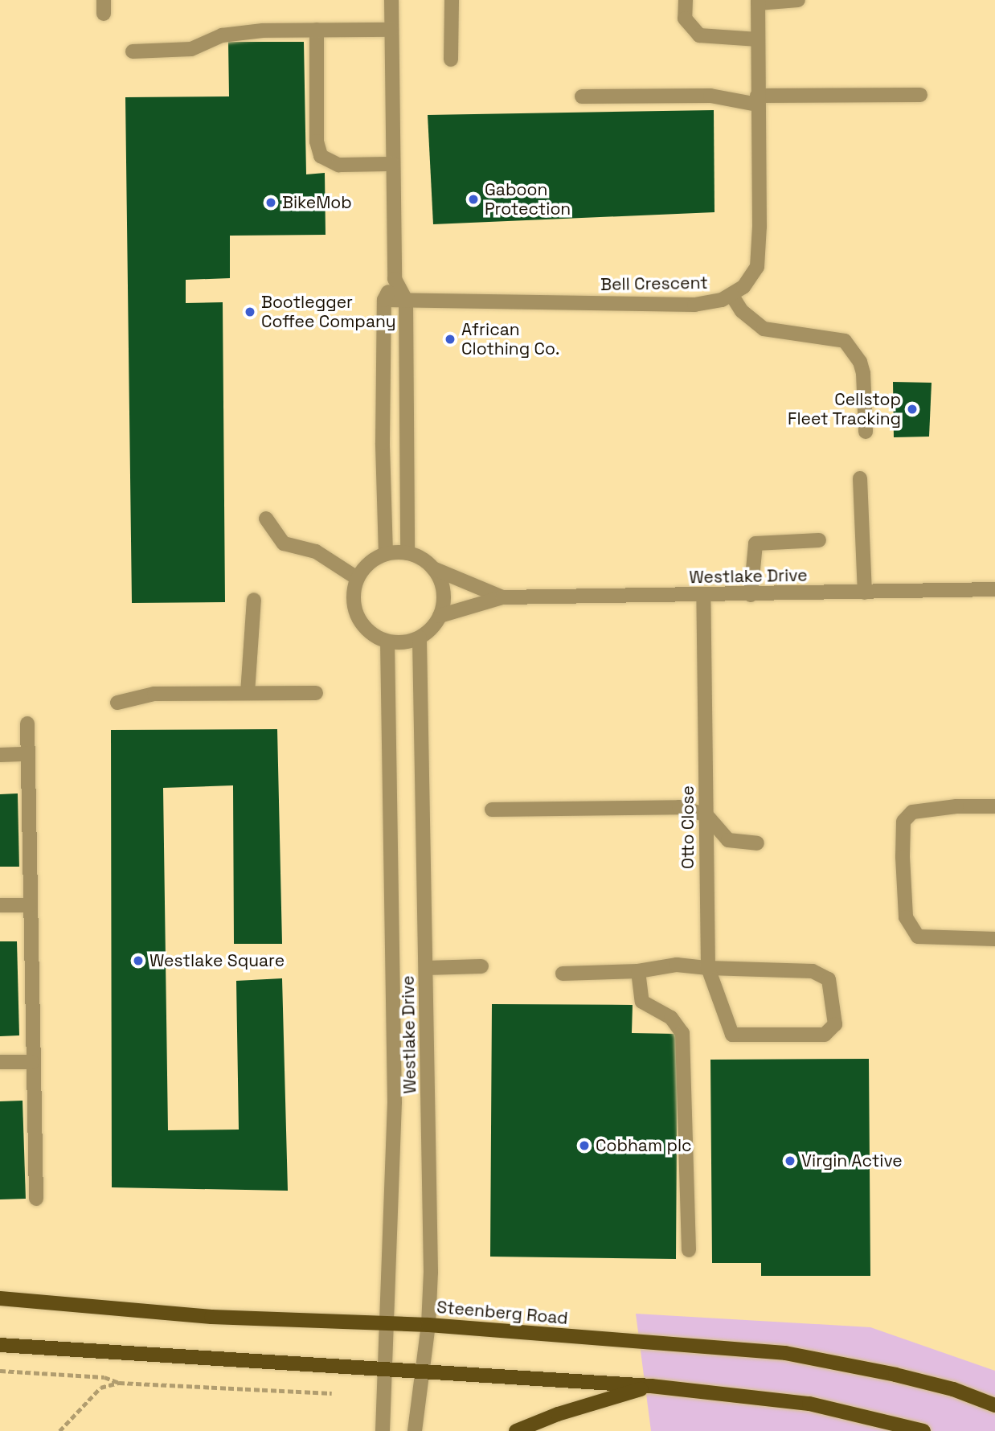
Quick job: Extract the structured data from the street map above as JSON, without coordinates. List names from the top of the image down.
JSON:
{
  "streets": {
    "main road": ["Steenberg Road"],
    "street": ["Bell Crescent", "Westlake Drive", "Otto Close"]
  },
  "crossings": [
    ["Westlake Drive", "Otto Close"],
    ["Westlake Drive", "Steenberg Road"]
  ],
  "places": [
    "Gaboon Protection",
    "BikeMob",
    "Bootlegger Coffee Company",
    "African Clothing Co.",
    "Cellstop Fleet Tracking",
    "Westlake Square",
    "Cobham plc",
    "Virgin Active"
  ]
}
